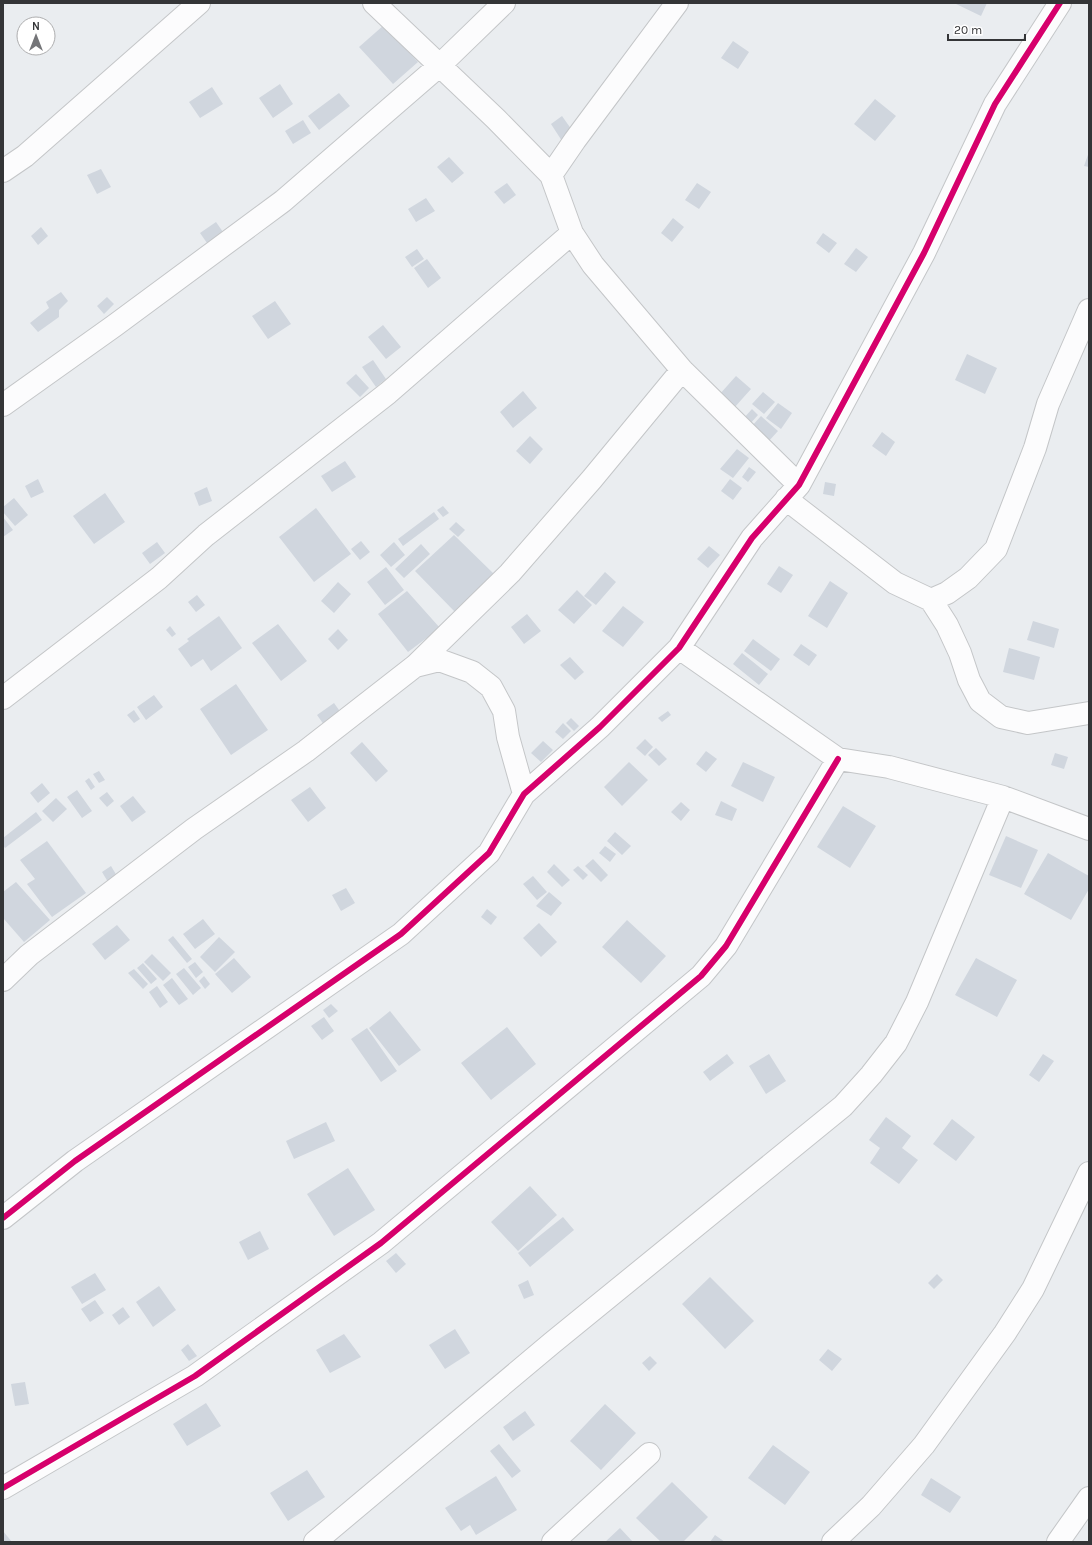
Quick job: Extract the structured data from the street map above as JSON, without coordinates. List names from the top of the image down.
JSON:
{
  "scale_bar": "20 m",
  "north": "top"
}
